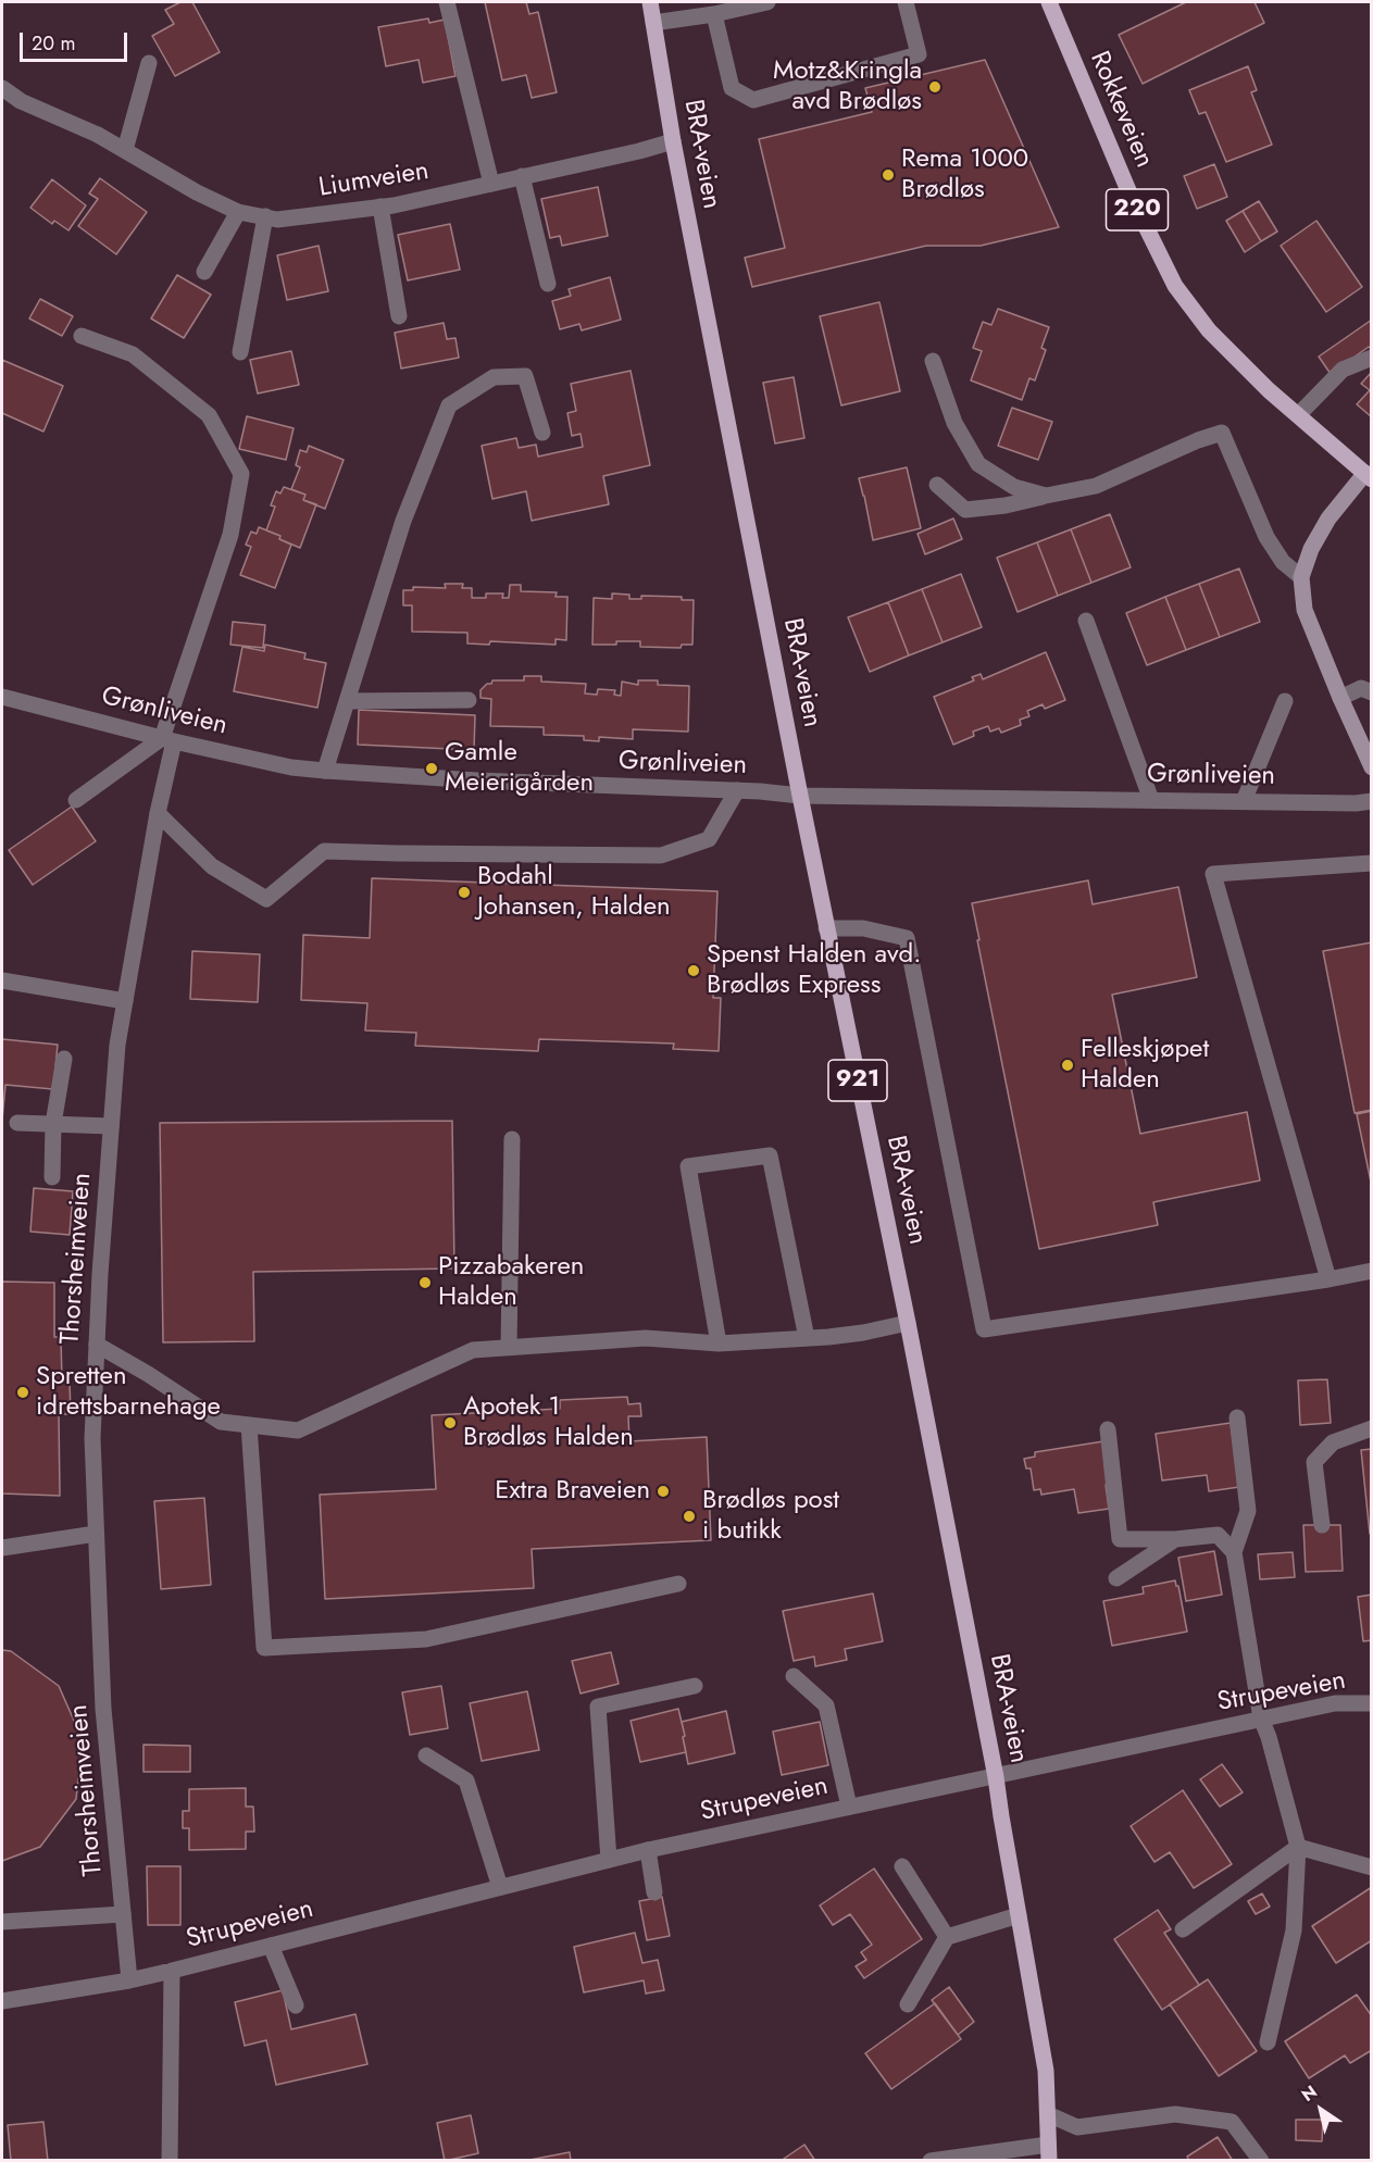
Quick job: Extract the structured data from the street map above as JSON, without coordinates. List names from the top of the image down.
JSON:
{
  "streets": {
    "main road": [
      "Rokkeveien",
      "BRA-veien",
      "220",
      "921"
    ],
    "street": [
      "Liumveien",
      "Grønliveien",
      "Thorsheimveien",
      "Strupeveien"
    ]
  },
  "crossings": [
    ["Rokkeveien", "220"],
    ["BRA-veien", "Liumveien"],
    ["BRA-veien", "Grønliveien"],
    ["BRA-veien", "Strupeveien"],
    ["Grønliveien", "Thorsheimveien"],
    ["Thorsheimveien", "Strupeveien"]
  ],
  "places": [
    "Motz&Kringla avd Brødløs",
    "Rema 1000 Brødløs",
    "Gamle Meierigården",
    "Bodahl Johansen, Halden",
    "Spenst Halden avd. Brødløs Express",
    "Felleskjøpet Halden",
    "Pizzabakeren Halden",
    "Spretten idrettsbarnehage",
    "Apotek 1 Brødløs Halden",
    "Extra Braveien",
    "Brødløs post i butikk"
  ],
  "scale_bar": "20 m",
  "north": "top left"
}
